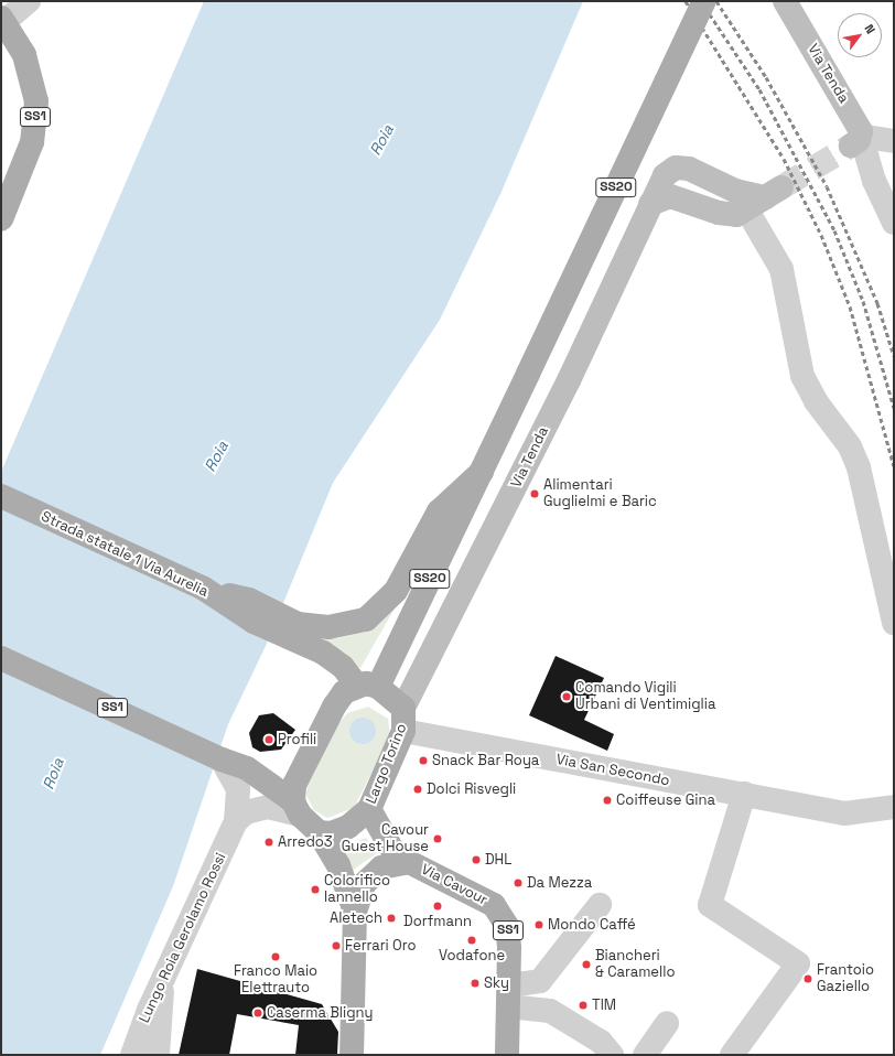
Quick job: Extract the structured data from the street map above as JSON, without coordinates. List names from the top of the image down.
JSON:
{
  "streets": {
    "main road": [
      "Via Tenda",
      "SS1",
      "SS20",
      "Strada statale 1 Via Aurelia",
      "Largo Torino",
      "Via Cavour"
    ],
    "street": ["Via San Secondo", "Lungo Roia Gerolamo Rossi"]
  },
  "crossings": [
    ["Via Tenda", "Largo Torino"],
    ["Via Tenda", "Via San Secondo"],
    ["SS1", "Largo Torino"],
    ["SS1", "Lungo Roia Gerolamo Rossi"],
    ["SS20", "Strada statale 1 Via Aurelia"],
    ["SS20", "Largo Torino"],
    ["Strada statale 1 Via Aurelia", "Largo Torino"],
    ["Largo Torino", "Via San Secondo"],
    ["Largo Torino", "Via Cavour"]
  ],
  "water": ["Roia"],
  "places": [
    "Alimentari Guglielmi e Baric",
    "Comando Vigili Urbani di Ventimiglia",
    "Profili",
    "Snack Bar Roya",
    "Dolci Risvegli",
    "Coiffeuse Gina",
    "Cavour Guest House",
    "Arredo3",
    "DHL",
    "Da Mezza",
    "Colorifico Iannello",
    "Dorfmann",
    "Aletech",
    "Mondo Caffé",
    "Vodafone",
    "Ferrari Oro",
    "Franco Maio Elettrauto",
    "Biancheri & Caramello",
    "Frantoio Gaziello",
    "Sky",
    "TIM",
    "Caserma Bligny"
  ],
  "north": "top right"
}
